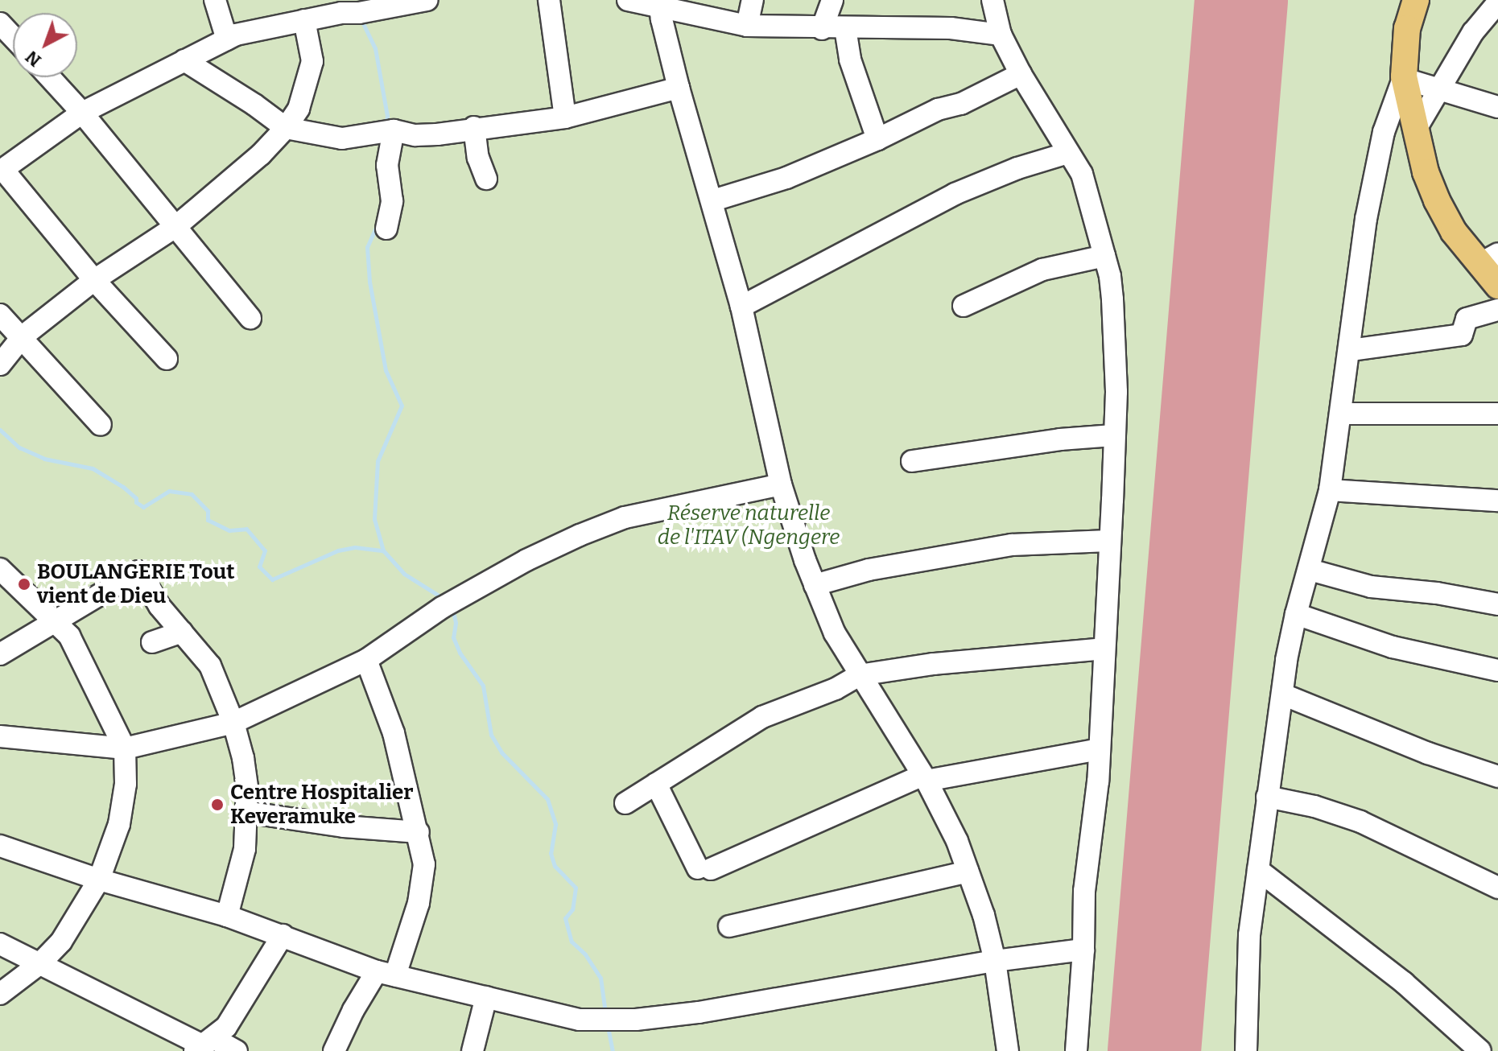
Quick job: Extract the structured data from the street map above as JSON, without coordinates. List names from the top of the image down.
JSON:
{
  "parks": ["Réserve naturelle de l'ITAV (Ngengere"],
  "places": ["BOULANGERIE Tout vient de Dieu", "Centre Hospitalier Keveramuke"],
  "north": "bottom left"
}
